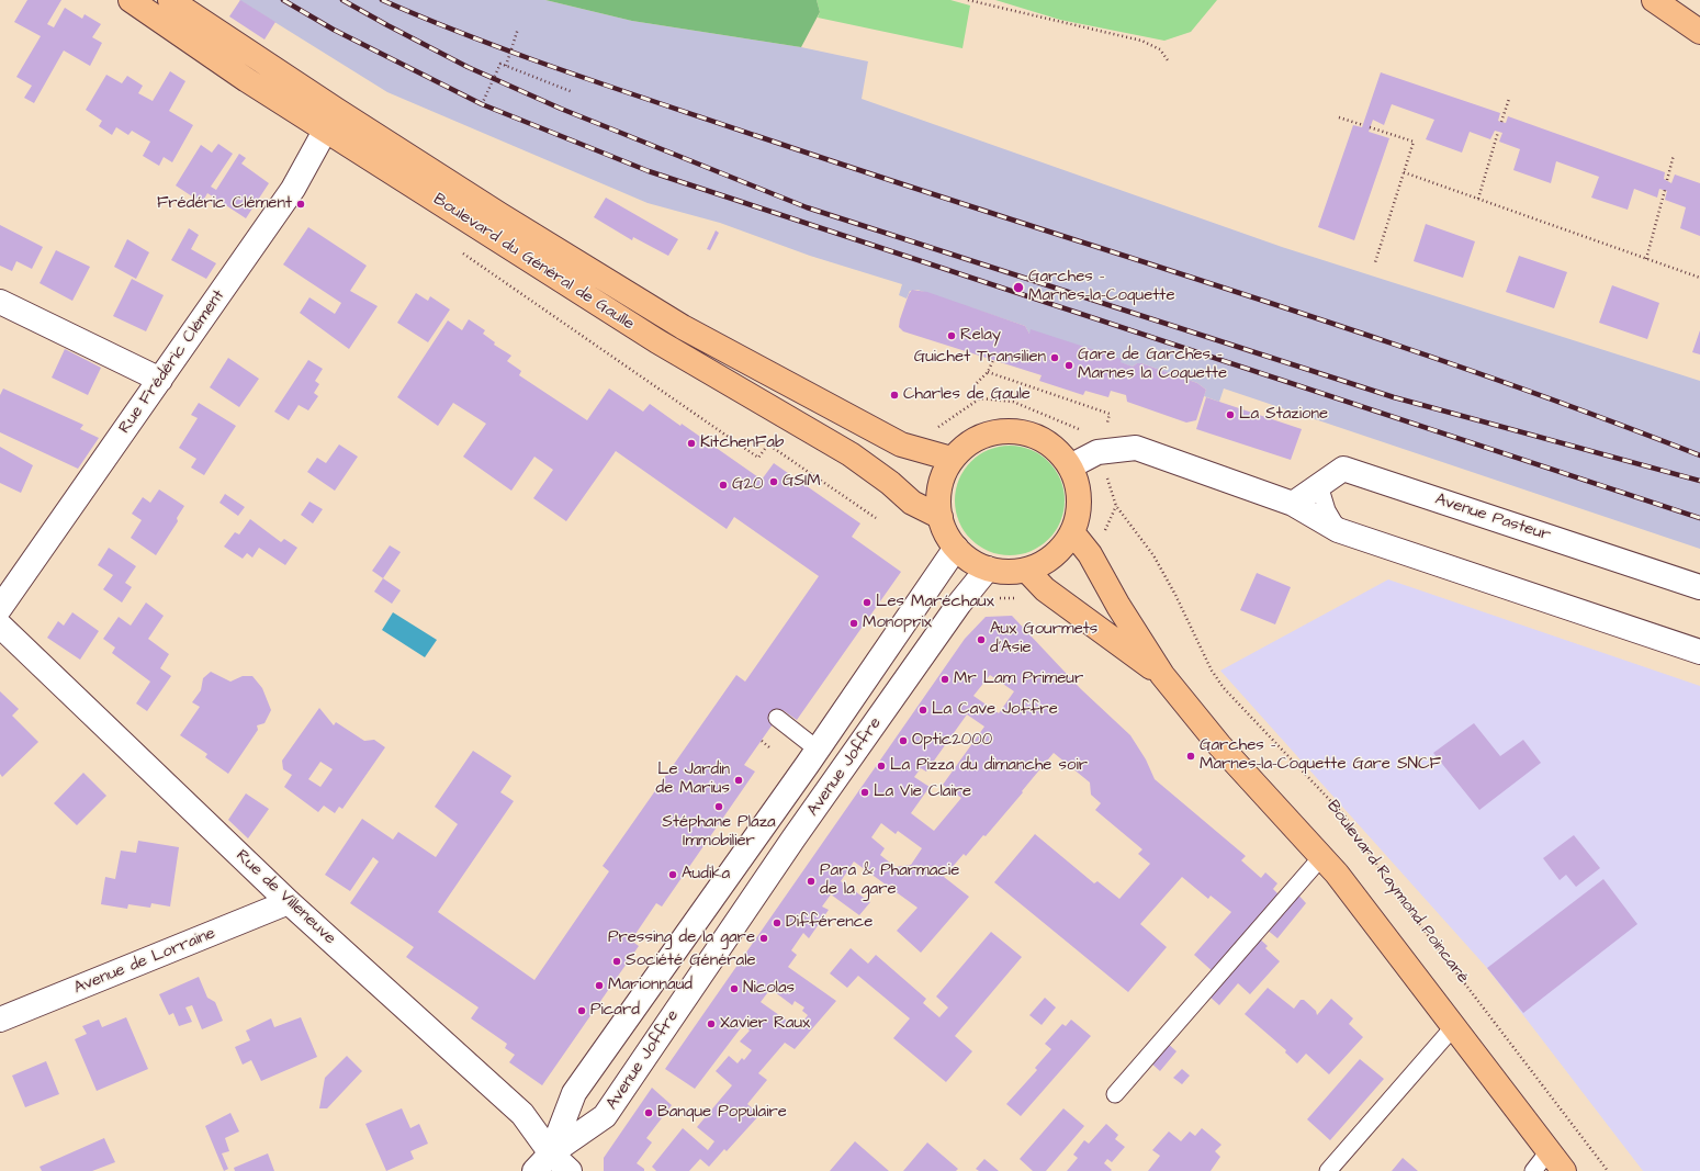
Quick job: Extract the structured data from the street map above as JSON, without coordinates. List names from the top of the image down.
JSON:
{
  "streets": {
    "main road": ["Boulevard du Général de Gaulle"],
    "street": [
      "Rue Frédéric Clément",
      "Avenue Pasteur",
      "Avenue Joffre",
      "Rue de Villeneuve",
      "Avenue de Lorraine"
    ],
    "path": ["Boulevard Raymond Poincaré"]
  },
  "crossings": [
    ["Boulevard du Général de Gaulle", "Rue Frédéric Clément"],
    ["Boulevard du Général de Gaulle", "Avenue Joffre"],
    ["Avenue Joffre", "Rue de Villeneuve"],
    ["Rue de Villeneuve", "Avenue de Lorraine"]
  ],
  "places": [
    "Frédéric Clément",
    "Garches - Marnes-la-Coquette",
    "Relay",
    "Guichet Transilien",
    "Gare de Garches - Marnes la Coquette",
    "Charles de Gaule",
    "La Stazione",
    "KitchenFab",
    "GSIM",
    "G20",
    "Les Maréchaux",
    "Monoprix",
    "Aux Gourmets d'Asie",
    "Mr Lam Primeur",
    "La Cave Joffre",
    "Optic2000",
    "Garches - Marnes-la-Coquette Gare SNCF",
    "La Pizza du dimanche soir",
    "Le Jardin de Marius",
    "La Vie Claire",
    "Stéphane Plaza Immobilier",
    "Audika",
    "Para & Pharmacie de la gare",
    "Différence",
    "Pressing de la gare",
    "Société Générale",
    "Marionnaud",
    "Nicolas",
    "Picard",
    "Xavier Raux",
    "Banque Populaire"
  ]
}
